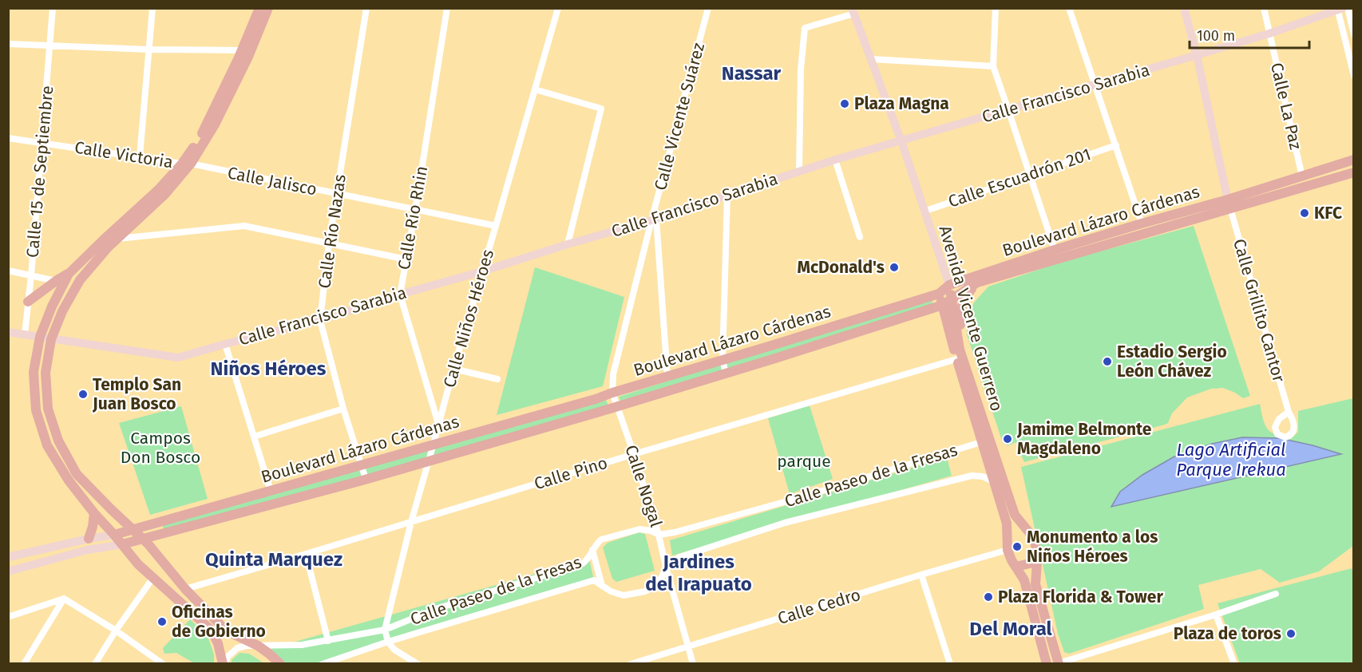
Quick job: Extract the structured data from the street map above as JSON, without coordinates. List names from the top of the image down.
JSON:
{
  "streets": {
    "main road": ["Boulevard Lázaro Cárdenas", "Avenida Vicente Guerrero"],
    "street": [
      "Calle Francisco Sarabia",
      "Calle La Paz",
      "Calle Vicente Suárez",
      "Calle Victoria",
      "Calle 15 de Septiembre",
      "Calle Escuadrón 201",
      "Calle Jalisco",
      "Calle Río Rhin",
      "Calle Río Nazas",
      "Calle Grillito Cantor",
      "Calle Niños Héroes",
      "Calle Pino",
      "Calle Paseo de la Fresas",
      "Calle Nogal",
      "Calle Cedro"
    ]
  },
  "crossings": [
    ["Calle Francisco Sarabia", "Calle La Paz"],
    ["Calle Francisco Sarabia", "Calle Vicente Suárez"],
    ["Calle Francisco Sarabia", "Calle 15 de Septiembre"],
    ["Calle Francisco Sarabia", "Calle Río Rhin"],
    ["Calle Francisco Sarabia", "Calle Río Nazas"],
    ["Calle Francisco Sarabia", "Calle Niños Héroes"],
    ["Calle Francisco Sarabia", "Avenida Vicente Guerrero"],
    ["Calle La Paz", "Boulevard Lázaro Cárdenas"],
    ["Calle Vicente Suárez", "Boulevard Lázaro Cárdenas"],
    ["Calle Vicente Suárez", "Calle Nogal"],
    ["Calle Victoria", "Calle 15 de Septiembre"],
    ["Calle Victoria", "Calle Jalisco"],
    ["Calle Escuadrón 201", "Avenida Vicente Guerrero"],
    ["Calle Jalisco", "Calle Río Rhin"],
    ["Calle Jalisco", "Calle Río Nazas"],
    ["Calle Jalisco", "Calle Niños Héroes"],
    ["Calle Río Rhin", "Calle Niños Héroes"],
    ["Boulevard Lázaro Cárdenas", "Calle Río Nazas"],
    ["Boulevard Lázaro Cárdenas", "Calle Grillito Cantor"],
    ["Boulevard Lázaro Cárdenas", "Calle Niños Héroes"],
    ["Boulevard Lázaro Cárdenas", "Avenida Vicente Guerrero"],
    ["Boulevard Lázaro Cárdenas", "Calle Nogal"],
    ["Calle Niños Héroes", "Calle Pino"],
    ["Calle Niños Héroes", "Calle Paseo de la Fresas"],
    ["Avenida Vicente Guerrero", "Calle Pino"],
    ["Avenida Vicente Guerrero", "Calle Paseo de la Fresas"],
    ["Avenida Vicente Guerrero", "Calle Cedro"],
    ["Calle Pino", "Calle Nogal"],
    ["Calle Paseo de la Fresas", "Calle Nogal"],
    ["Calle Nogal", "Calle Cedro"]
  ],
  "districts": [
    "Nassar",
    "Niños Héroes",
    "Quinta Marquez",
    "Jardines del Irapuato",
    "Del Moral"
  ],
  "water": ["Lago Artificial Parque Irekua"],
  "parks": ["Campos Don Bosco", "parque"],
  "places": [
    "Plaza Magna",
    "KFC",
    "McDonald's",
    "Estadio Sergio León Chávez",
    "Templo San Juan Bosco",
    "Jamime Belmonte Magdaleno",
    "Monumento a los Niños Héroes",
    "Plaza Florida & Tower",
    "Oficinas de Gobierno",
    "Plaza de toros"
  ],
  "scale_bar": "100 m"
}
